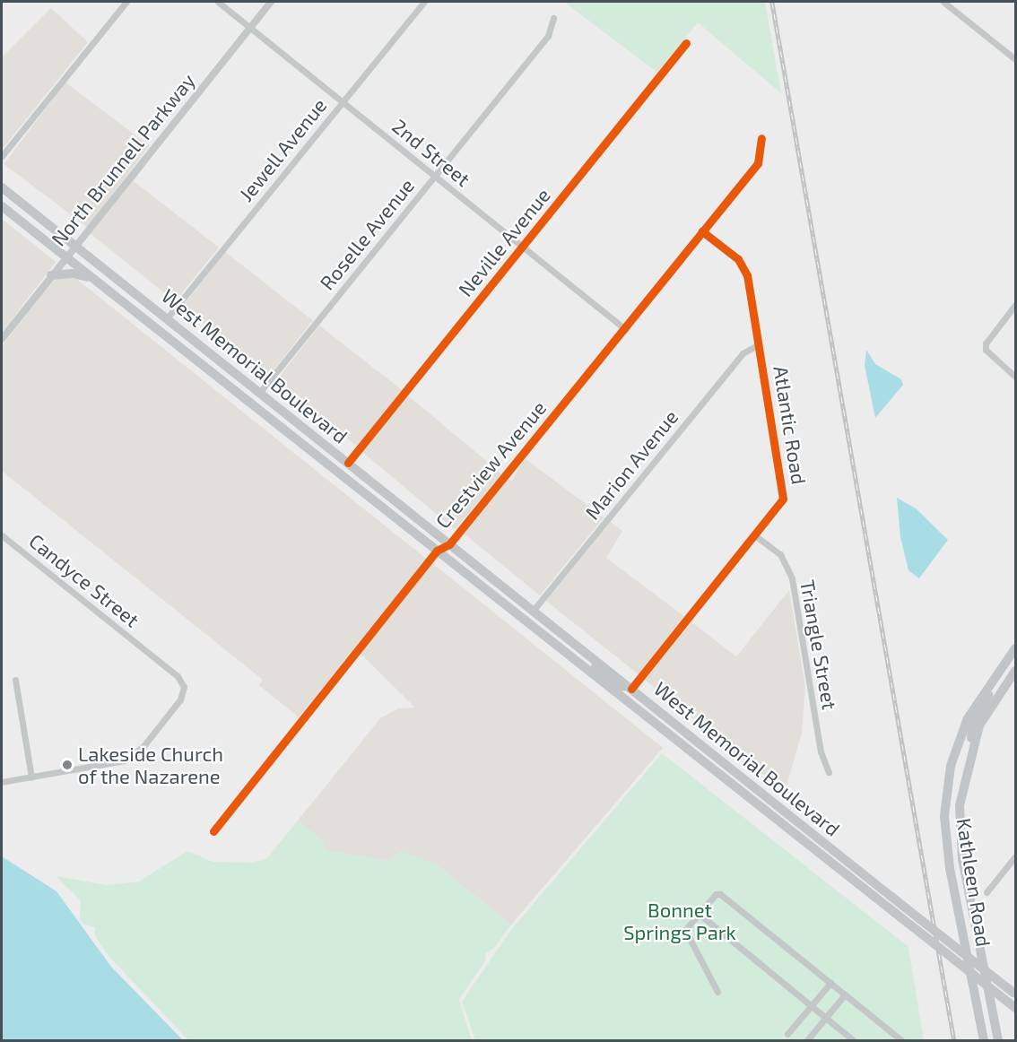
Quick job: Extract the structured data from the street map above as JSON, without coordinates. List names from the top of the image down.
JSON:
{
  "streets": {
    "main road": ["West Memorial Boulevard", "Kathleen Road"],
    "street": [
      "Jewell Avenue",
      "2nd Street",
      "North Brunnell Parkway",
      "Roselle Avenue",
      "Neville Avenue",
      "Atlantic Road",
      "Crestview Avenue",
      "Marion Avenue",
      "Candyce Street",
      "Triangle Street"
    ]
  },
  "crossings": [
    ["Jewell Avenue", "2nd Street"],
    ["Jewell Avenue", "West Memorial Boulevard"],
    ["2nd Street", "North Brunnell Parkway"],
    ["2nd Street", "Roselle Avenue"],
    ["2nd Street", "Neville Avenue"],
    ["2nd Street", "Crestview Avenue"],
    ["North Brunnell Parkway", "West Memorial Boulevard"],
    ["Roselle Avenue", "West Memorial Boulevard"],
    ["Neville Avenue", "West Memorial Boulevard"],
    ["West Memorial Boulevard", "Atlantic Road"],
    ["West Memorial Boulevard", "Crestview Avenue"],
    ["West Memorial Boulevard", "Marion Avenue"],
    ["Atlantic Road", "Crestview Avenue"],
    ["Atlantic Road", "Marion Avenue"],
    ["Atlantic Road", "Triangle Street"]
  ],
  "parks": ["Bonnet Springs Park"],
  "places": ["Lakeside Church of the Nazarene"]
}
